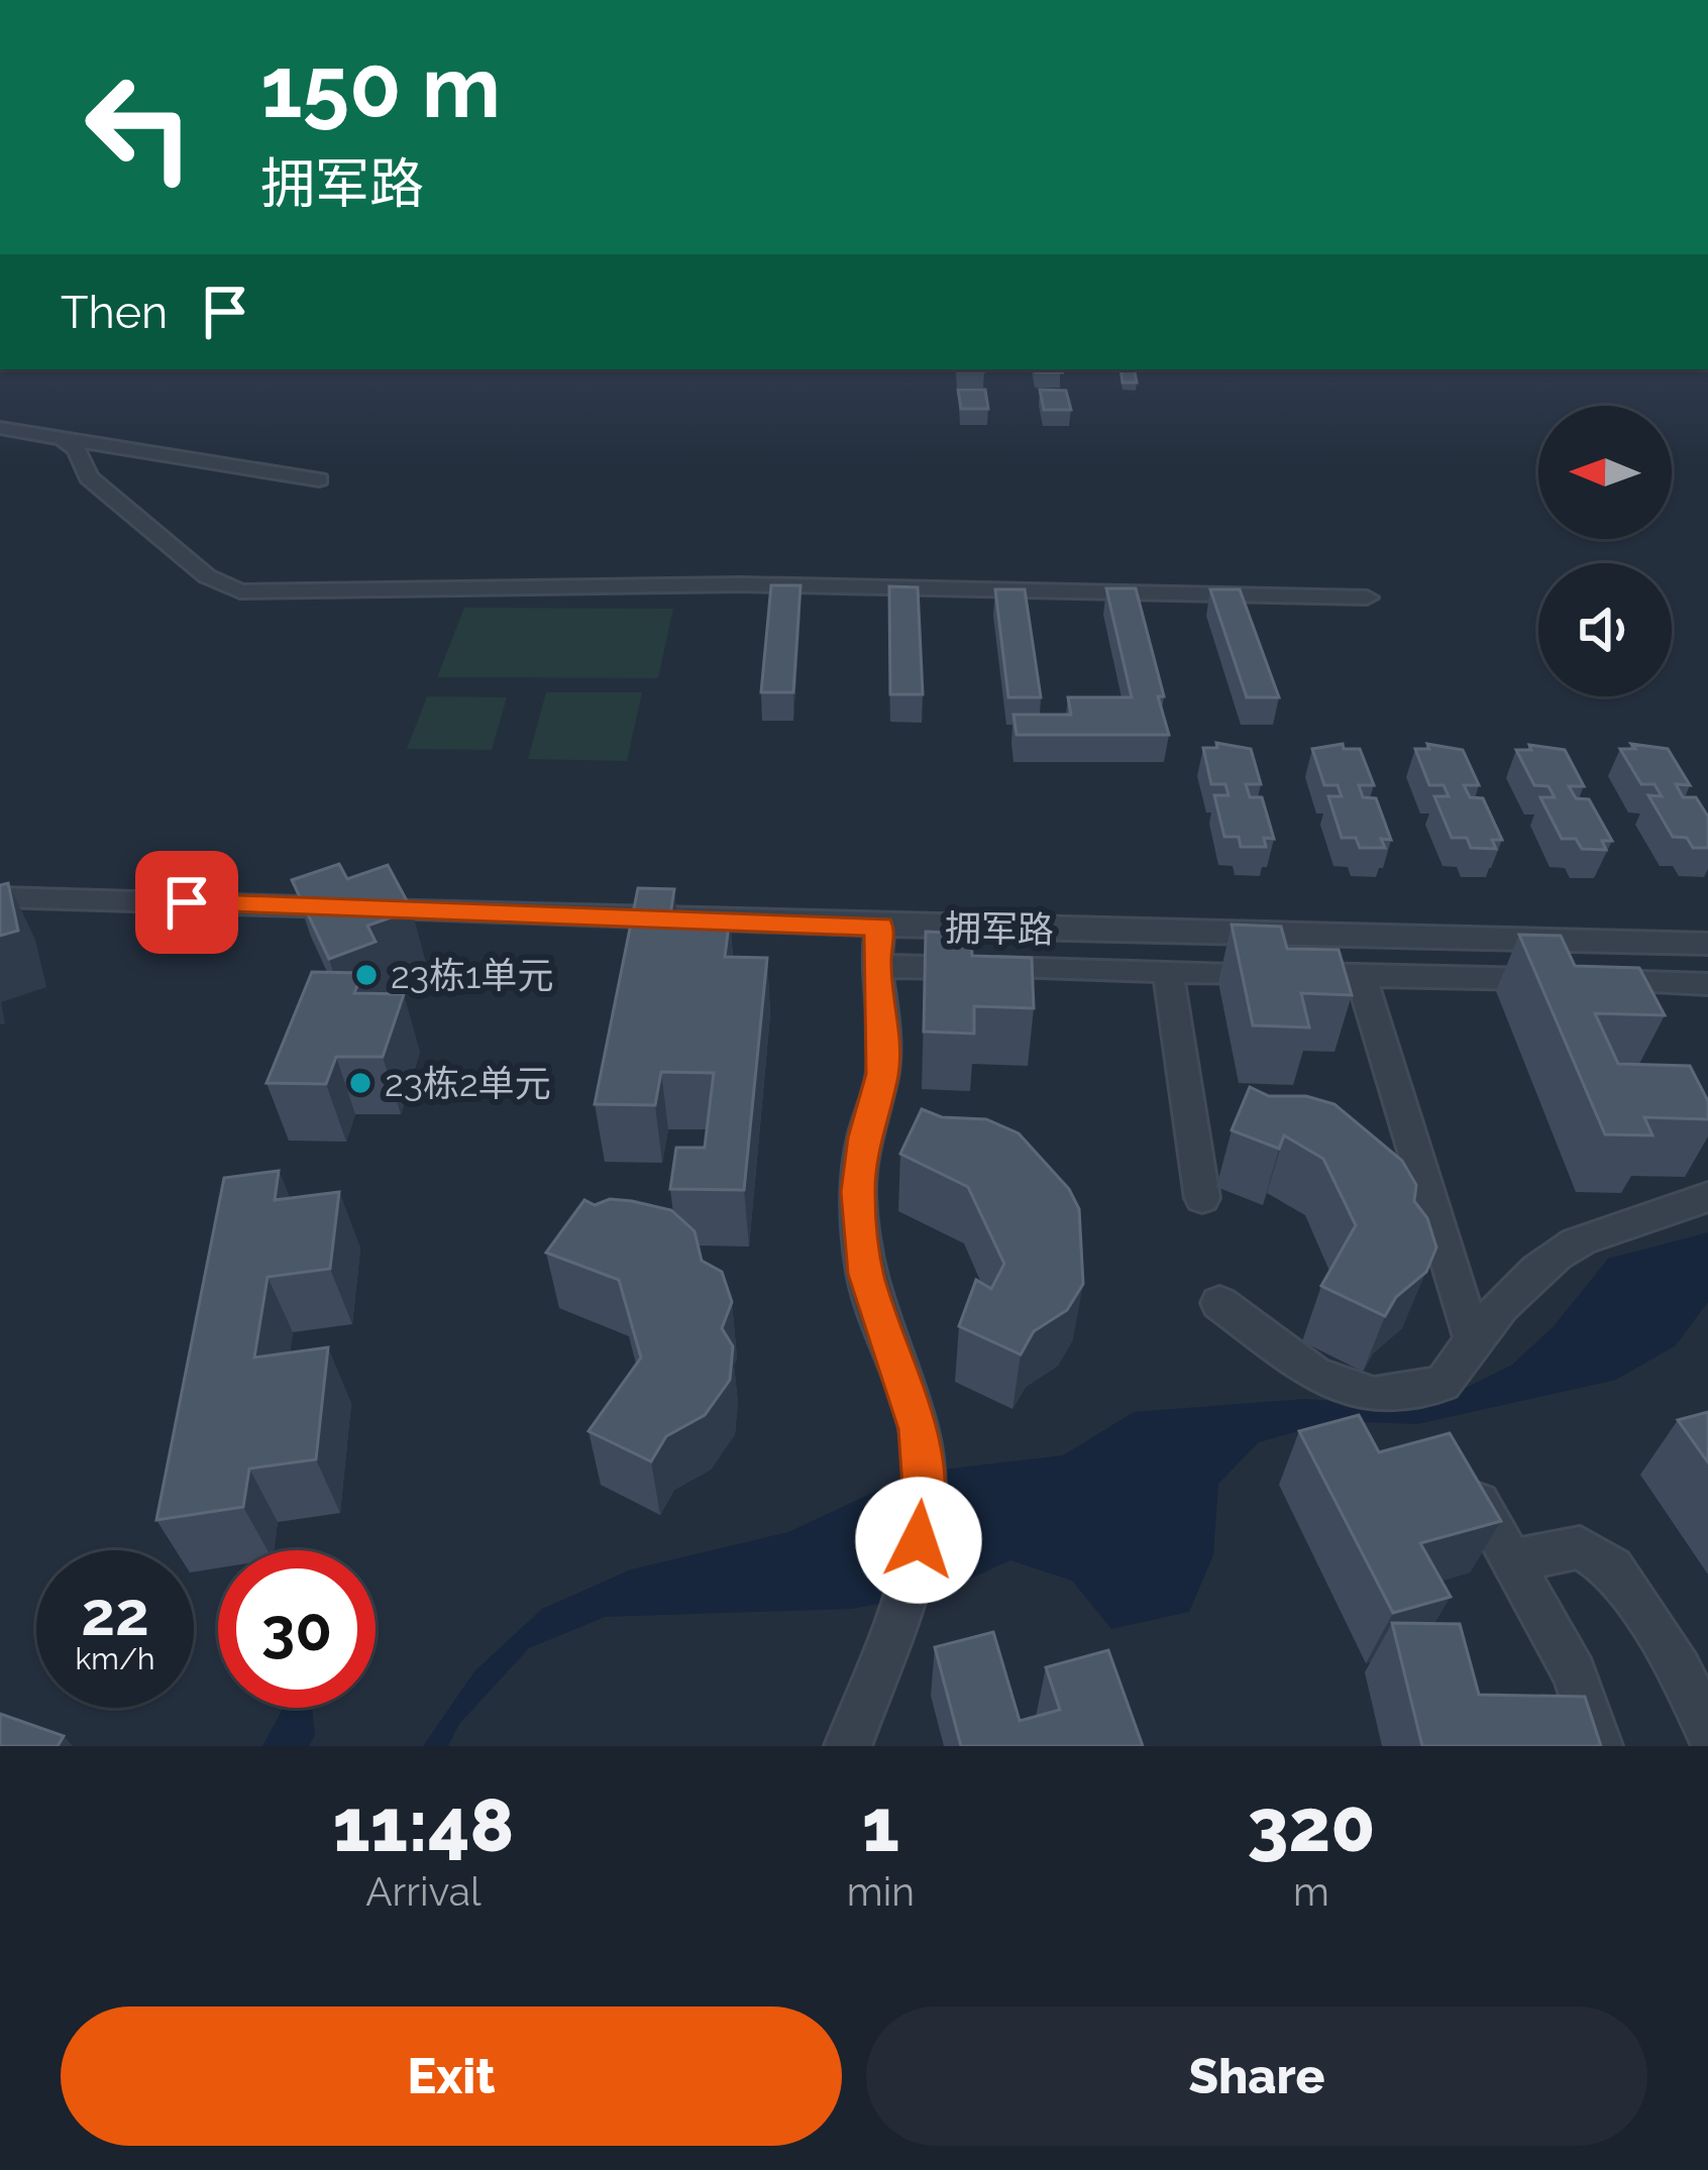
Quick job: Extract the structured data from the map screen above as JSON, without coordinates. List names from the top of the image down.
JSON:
{
  "streets": {
    "street": ["拥军路"]
  },
  "places": ["23栋1单元", "23栋2单元"],
  "north": "left",
  "page": {
    "turn": ["150 m", "拥军路"],
    "then": "Then",
    "speed": "22 km/h",
    "limit": "30",
    "eta": [
      "11:48",
      "Arrival",
      "1",
      "min",
      "320",
      "m"
    ],
    "buttons": ["Exit", "Share"]
  }
}
